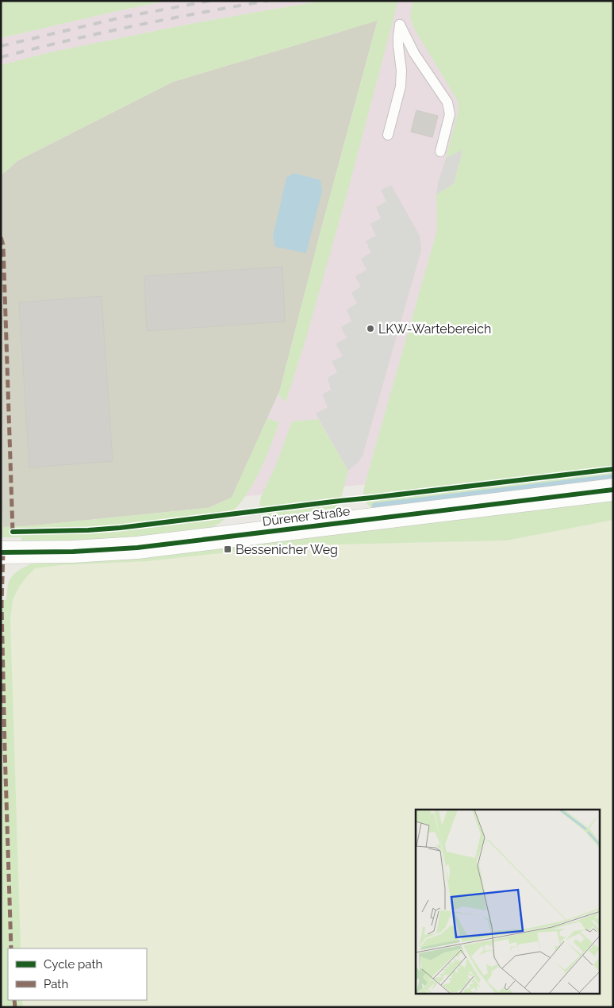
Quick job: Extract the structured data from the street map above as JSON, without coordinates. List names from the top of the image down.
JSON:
{
  "streets": {
    "street": ["Dürener Straße"]
  },
  "places": {
    "other": ["LKW-Wartebereich"],
    "transit": ["Bessenicher Weg"]
  },
  "legend": ["Cycle path", "Path"]
}
